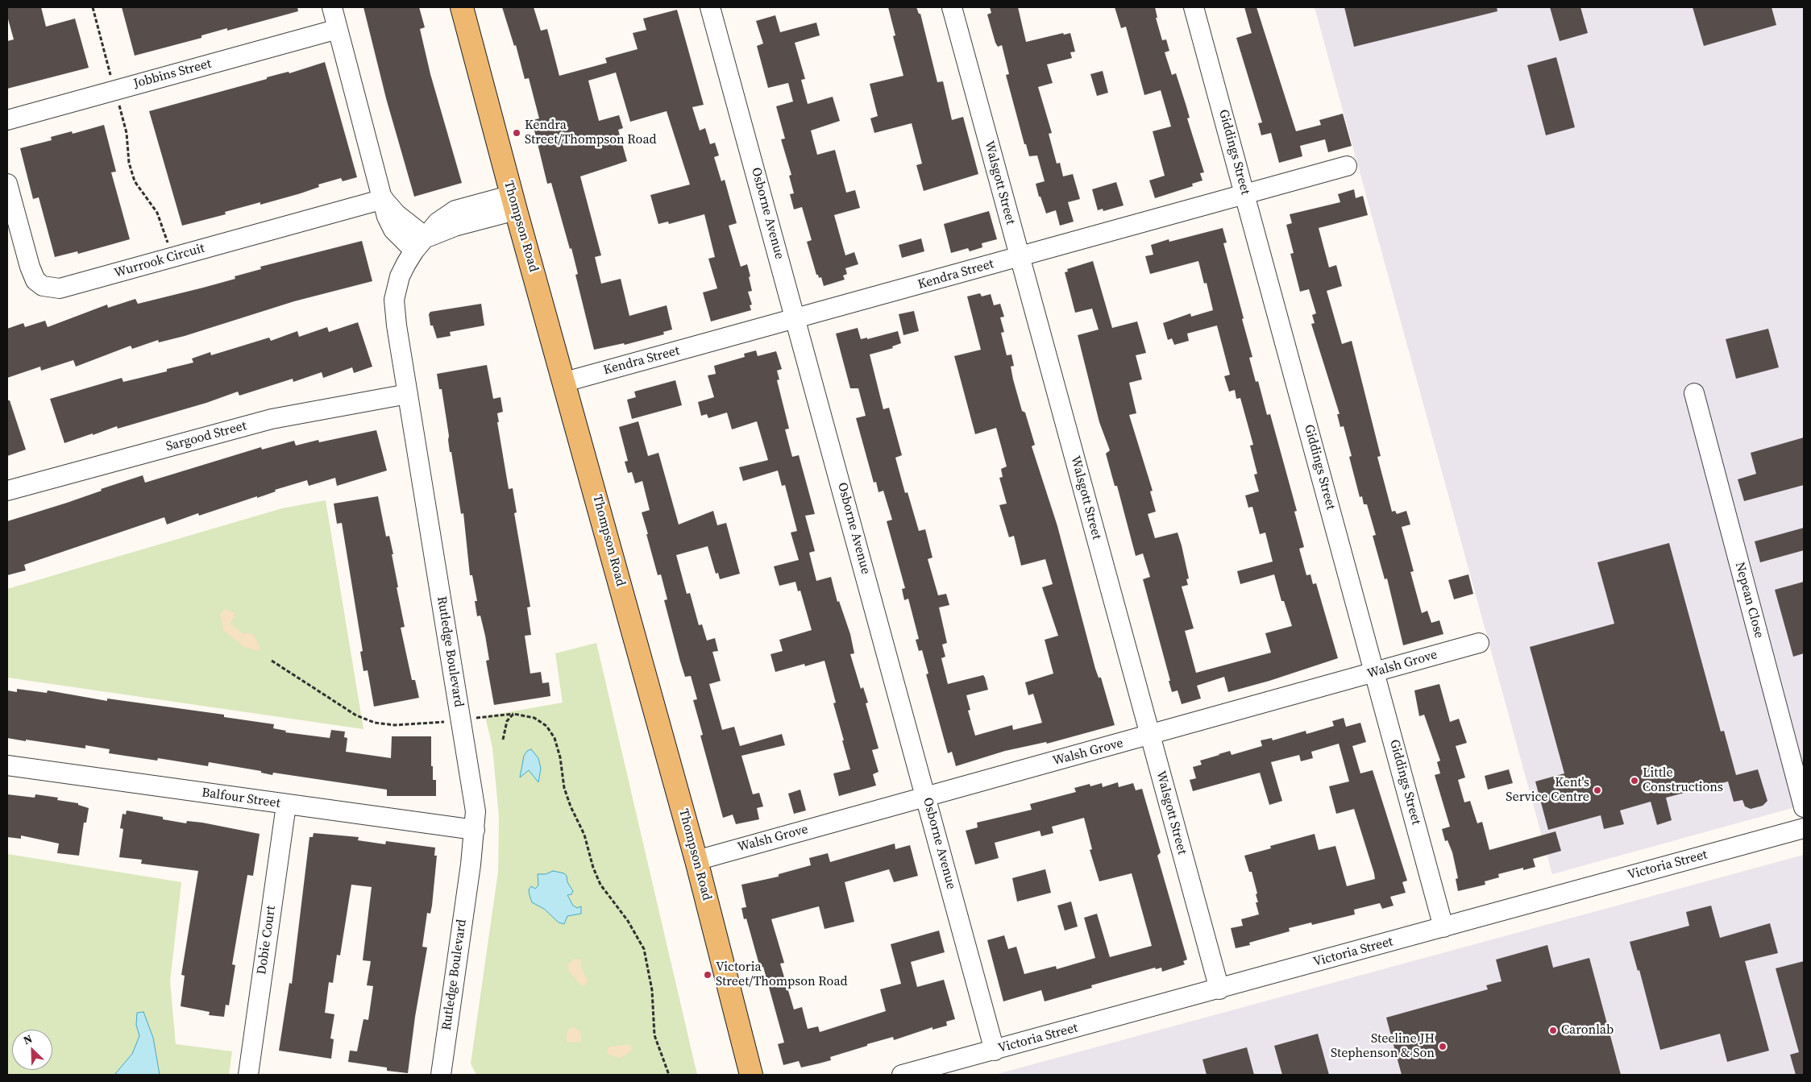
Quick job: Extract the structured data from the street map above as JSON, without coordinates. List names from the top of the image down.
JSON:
{
  "streets": {
    "main road": ["Thompson Road"],
    "street": [
      "Jobbins Street",
      "Giddings Street",
      "Walsgott Street",
      "Osborne Avenue",
      "Wurrook Circuit",
      "Kendra Street",
      "Sargood Street",
      "Nepean Close",
      "Rutledge Boulevard",
      "Walsh Grove",
      "Balfour Street",
      "Victoria Street",
      "Dobie Court"
    ]
  },
  "crossings": [
    ["Giddings Street", "Kendra Street"],
    ["Giddings Street", "Walsh Grove"],
    ["Giddings Street", "Victoria Street"],
    ["Walsgott Street", "Kendra Street"],
    ["Walsgott Street", "Walsh Grove"],
    ["Walsgott Street", "Victoria Street"],
    ["Osborne Avenue", "Kendra Street"],
    ["Osborne Avenue", "Walsh Grove"],
    ["Osborne Avenue", "Victoria Street"],
    ["Thompson Road", "Kendra Street"],
    ["Thompson Road", "Walsh Grove"],
    ["Sargood Street", "Rutledge Boulevard"],
    ["Rutledge Boulevard", "Balfour Street"],
    ["Balfour Street", "Dobie Court"]
  ],
  "places": [
    "Kendra Street/Thompson Road",
    "Little Constructions",
    "Kent's Service Centre",
    "Victoria Street/Thompson Road",
    "Caronlab",
    "Steeline JH Stephenson & Son"
  ],
  "north": "top left"
}
